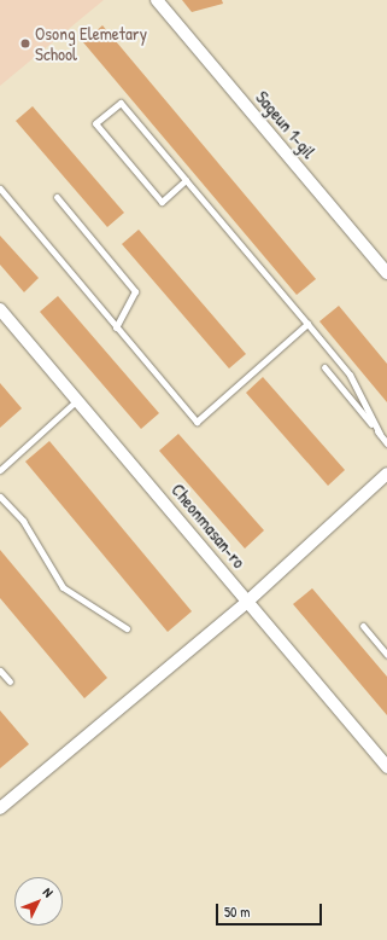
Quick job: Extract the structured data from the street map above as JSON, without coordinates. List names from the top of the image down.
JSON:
{
  "streets": {
    "street": ["Sageun 1-gil", "Cheonmasan-ro"]
  },
  "places": ["Osong Elemetary School"],
  "scale_bar": "50 m",
  "north": "top right"
}
